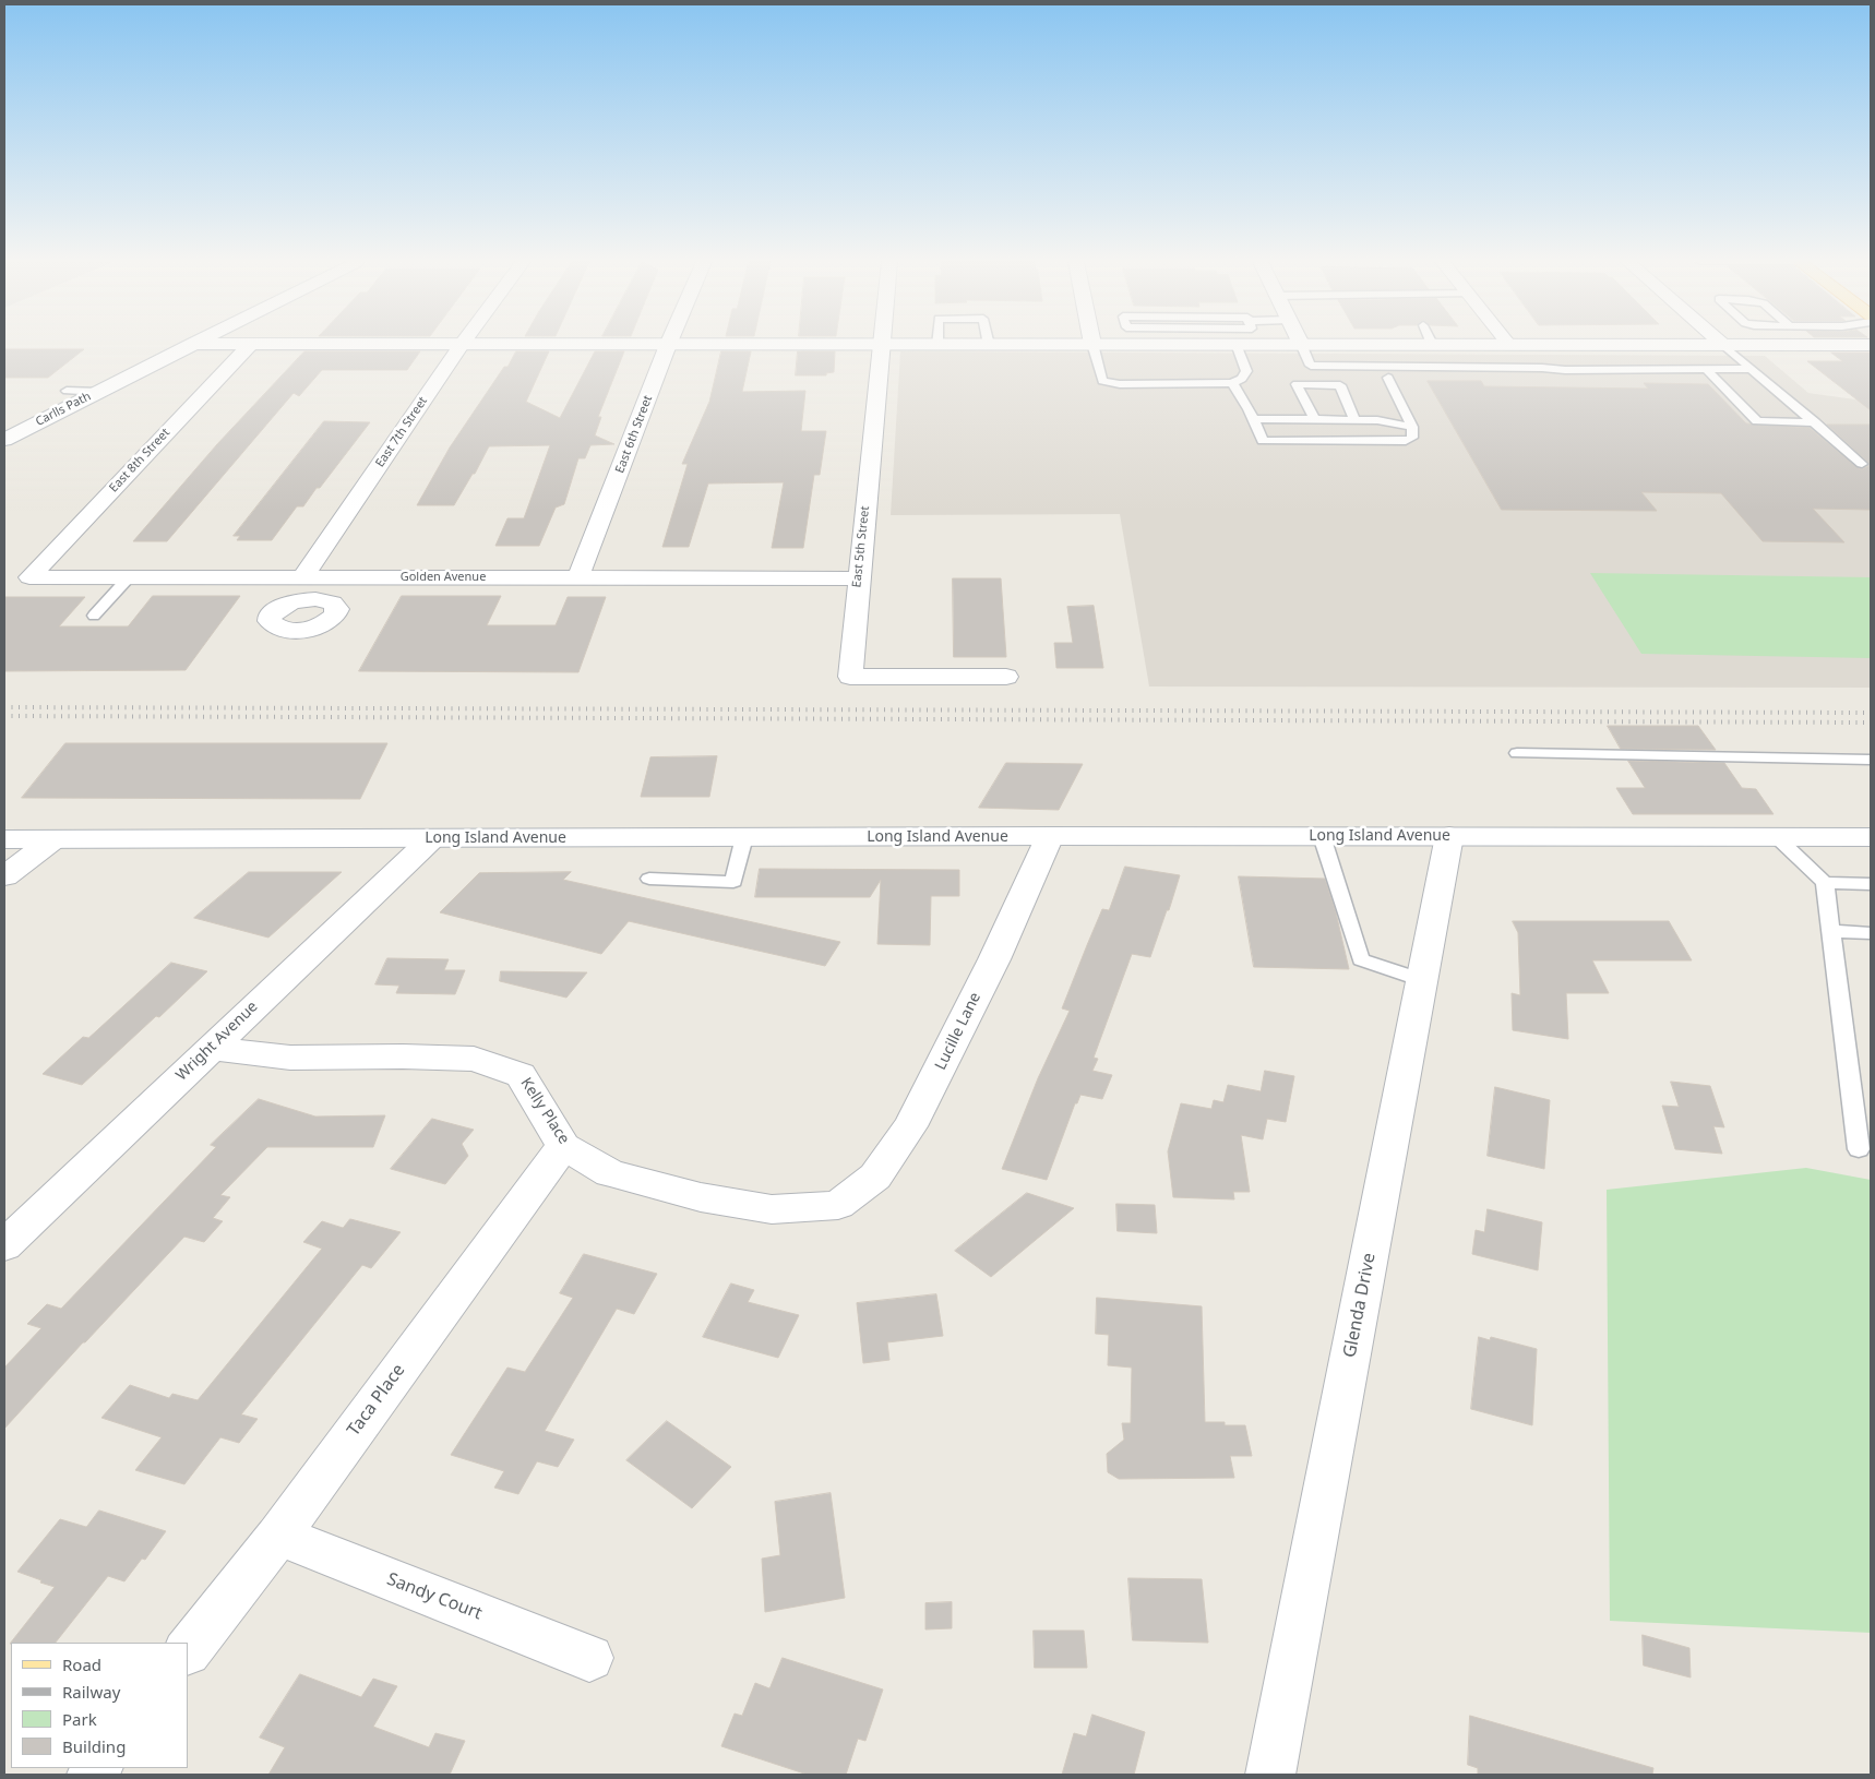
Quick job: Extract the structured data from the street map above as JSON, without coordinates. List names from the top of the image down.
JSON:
{
  "streets": {
    "street": [
      "Carlls Path",
      "East 7th Street",
      "East 6th Street",
      "East 8th Street",
      "East 5th Street",
      "Golden Avenue",
      "Long Island Avenue",
      "Lucille Lane",
      "Wright Avenue",
      "Kelly Place",
      "Glenda Drive",
      "Taca Place",
      "Sandy Court"
    ]
  },
  "crossings": [
    ["East 7th Street", "Golden Avenue"],
    ["East 6th Street", "Golden Avenue"],
    ["East 8th Street", "Golden Avenue"],
    ["East 5th Street", "Golden Avenue"],
    ["Long Island Avenue", "Lucille Lane"],
    ["Long Island Avenue", "Wright Avenue"],
    ["Long Island Avenue", "Glenda Drive"],
    ["Lucille Lane", "Kelly Place"],
    ["Wright Avenue", "Kelly Place"],
    ["Kelly Place", "Taca Place"],
    ["Taca Place", "Sandy Court"]
  ],
  "legend": [
    "Road",
    "Railway",
    "Park",
    "Building"
  ]
}
